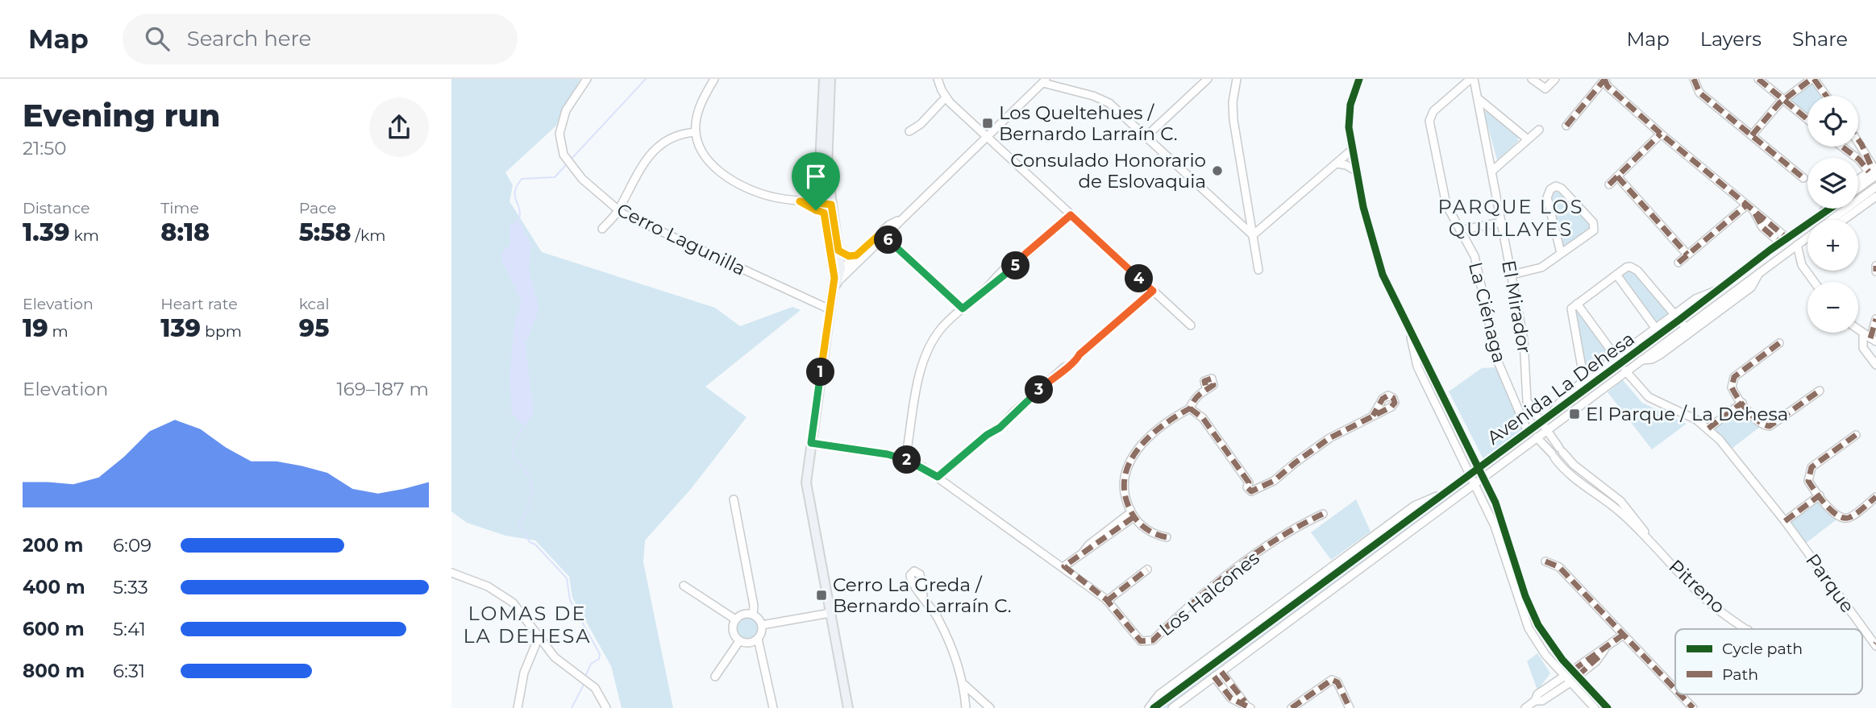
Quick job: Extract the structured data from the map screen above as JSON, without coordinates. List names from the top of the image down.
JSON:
{
  "streets": {
    "street": [
      "Cerro Lagunilla",
      "El Mirador",
      "La Ciénaga",
      "Avenida La Dehesa",
      "Parque",
      "Pitreno",
      "Los Halcones"
    ]
  },
  "crossings": [
    ["El Mirador", "La Ciénaga"],
    ["El Mirador", "Avenida La Dehesa"],
    ["El Mirador", "Pitreno"],
    ["La Ciénaga", "Avenida La Dehesa"],
    ["Avenida La Dehesa", "Parque"],
    ["Avenida La Dehesa", "Pitreno"]
  ],
  "districts": ["PARQUE LOS QUILLAYES", "LOMAS DE LA DEHESA"],
  "places": {
    "transit": ["Los Queltehues / Bernardo Larraín C.", "El Parque / La Dehesa", "Cerro La Greda / Bernardo Larraín C."],
    "other": ["Consulado Honorario de Eslovaquia"]
  },
  "legend": ["Cycle path", "Path"],
  "page": {
    "header": "Map",
    "search": "Search here",
    "nav": ["Map", "Layers", "Share"],
    "heading": ["Evening run", "21:50"],
    "map_buttons": ["+", "−"],
    "stats": [
      ["Distance", "1.39 km"],
      ["Time", "8:18"],
      ["Pace", "5:58 /km"],
      ["Elevation", "19 m"],
      ["Heart rate", "139 bpm"],
      ["kcal", "95"]
    ],
    "pins": [
      "6",
      "5",
      "4",
      "1",
      "3",
      "2"
    ],
    "chart": ["Elevation", "169–187 m"],
    "list": [
      {
        "name": "200 m",
        "note": "6:09"
      },
      {
        "name": "400 m",
        "note": "5:33"
      },
      {
        "name": "600 m",
        "note": "5:41"
      },
      {
        "name": "800 m",
        "note": "6:31"
      }
    ]
  }
}
